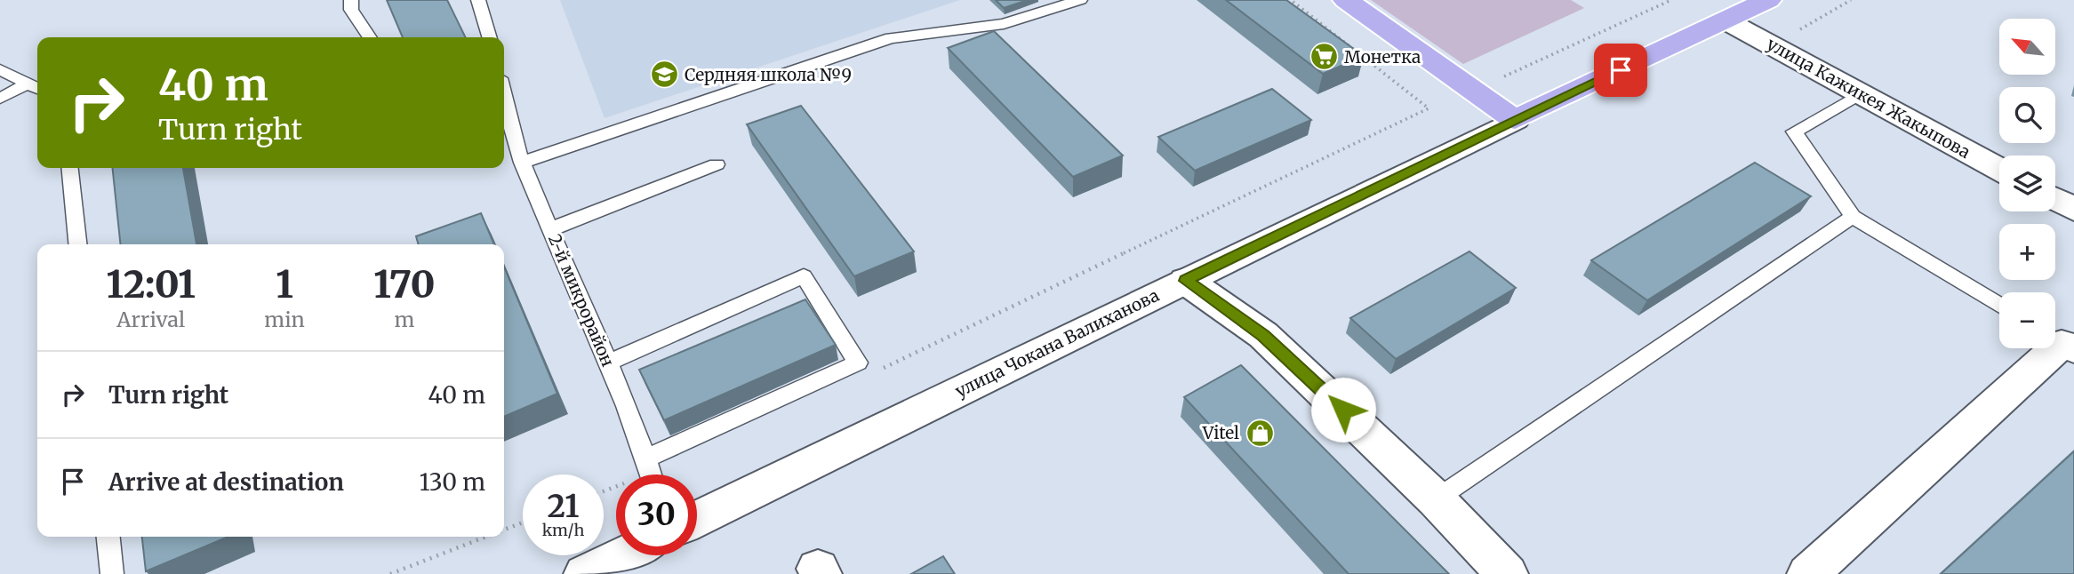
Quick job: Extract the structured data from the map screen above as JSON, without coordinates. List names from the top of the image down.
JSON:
{
  "streets": {
    "main road": ["улица Чокана Валиханова"],
    "street": ["улица Кажикея Жакыпова"],
    "lane": ["2-й микрорайон"]
  },
  "crossings": [
    ["улица Кажикея Жакыпова", "улица Чокана Валиханова"]
  ],
  "places": {
    "supermarket": ["Монетка"],
    "school or university": ["Сердняя школа №9"],
    "shop": ["Vitel"]
  },
  "north": "top left",
  "page": {
    "map_buttons": ["+", "−"],
    "turn": ["40 m", "Turn right"],
    "eta": [
      "12:01",
      "Arrival",
      "1",
      "min",
      "170",
      "m"
    ],
    "list": [
      {
        "name": "Turn right",
        "value": "40 m"
      },
      {
        "name": "Arrive at destination",
        "value": "130 m"
      }
    ],
    "speed": "21 km/h",
    "limit": "30"
  }
}
